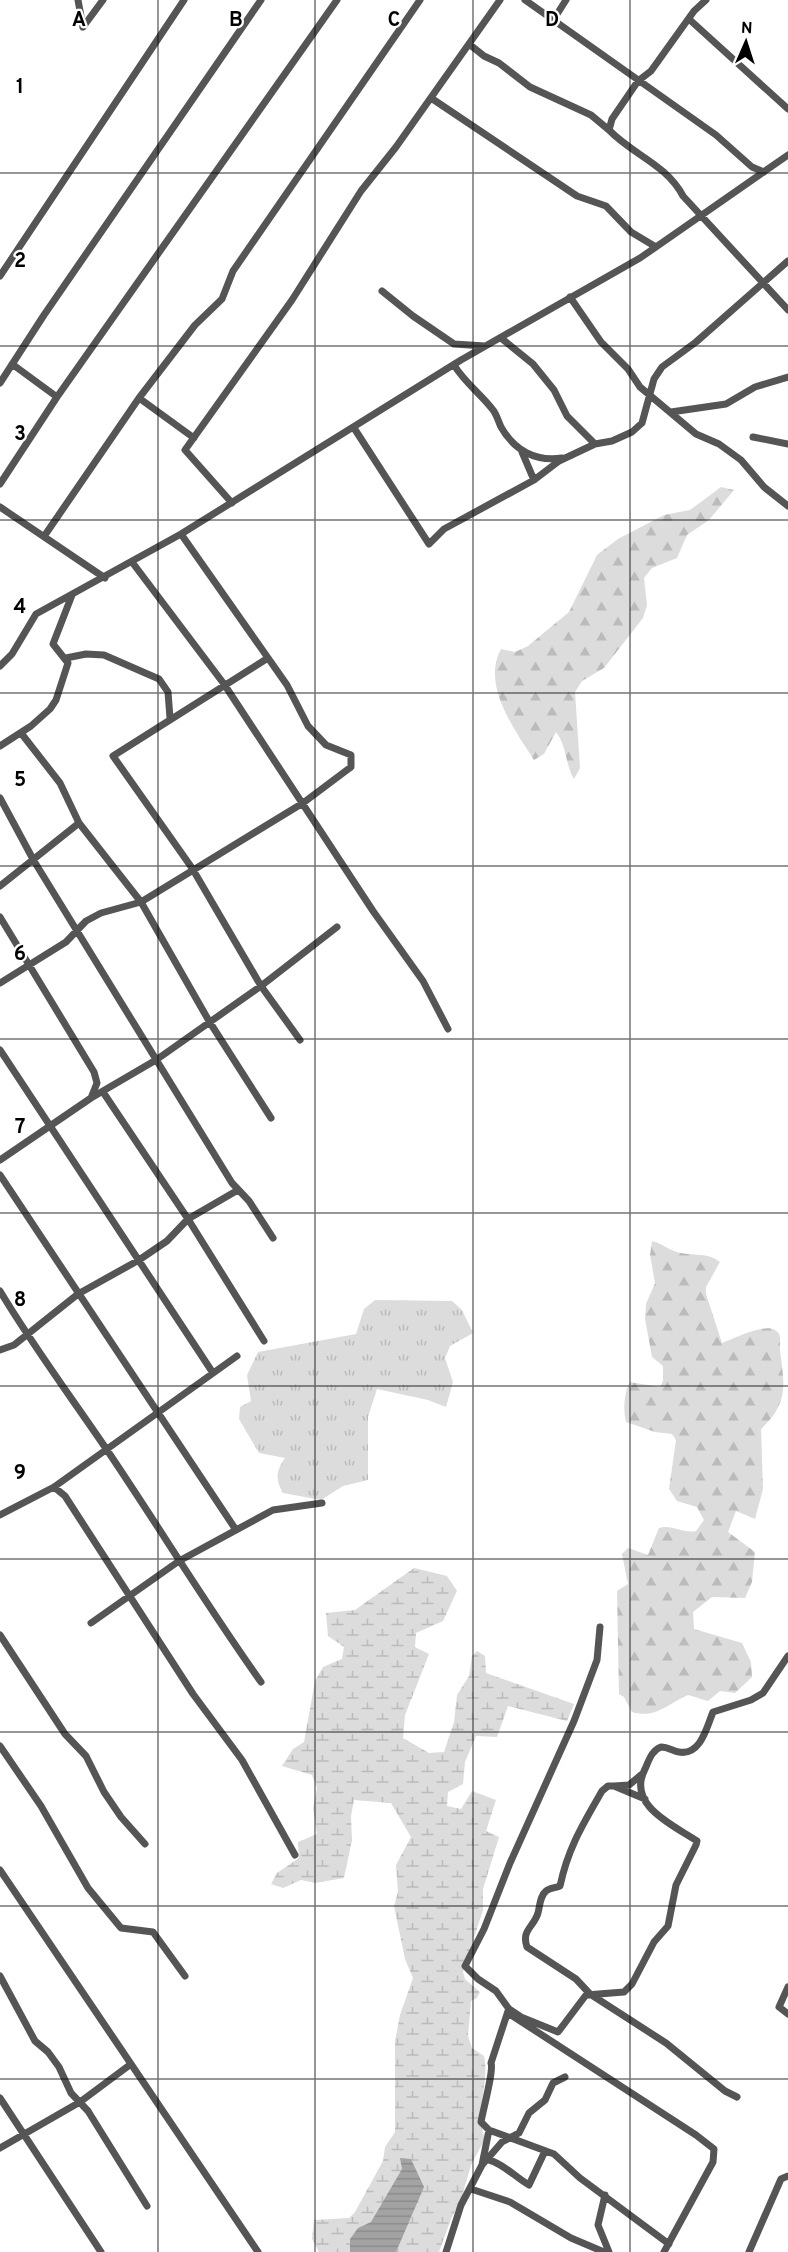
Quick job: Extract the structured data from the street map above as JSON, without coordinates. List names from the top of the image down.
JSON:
{
  "north": "top",
  "grid": {
    "columns": [
      "A",
      "B",
      "C",
      "D"
    ],
    "rows": [
      "1",
      "2",
      "3",
      "4",
      "5",
      "6",
      "7",
      "8",
      "9"
    ]
  }
}
